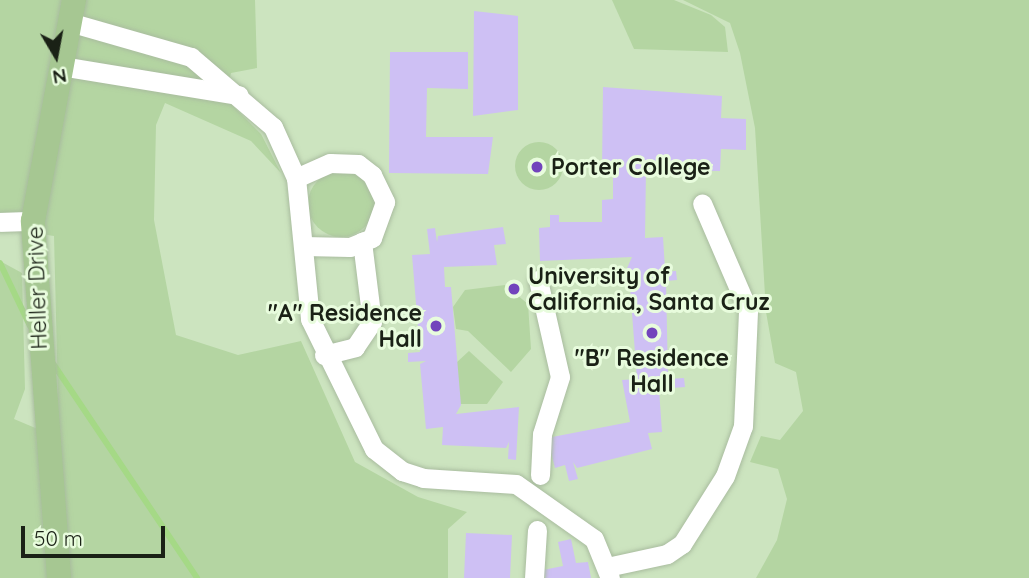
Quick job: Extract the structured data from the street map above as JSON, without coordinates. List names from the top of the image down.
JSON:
{
  "streets": {
    "main road": ["Heller Drive"]
  },
  "places": [
    "Porter College",
    "University of California, Santa Cruz",
    "\"A\" Residence Hall",
    "\"B\" Residence Hall"
  ],
  "scale_bar": "50 m",
  "north": "bottom"
}
